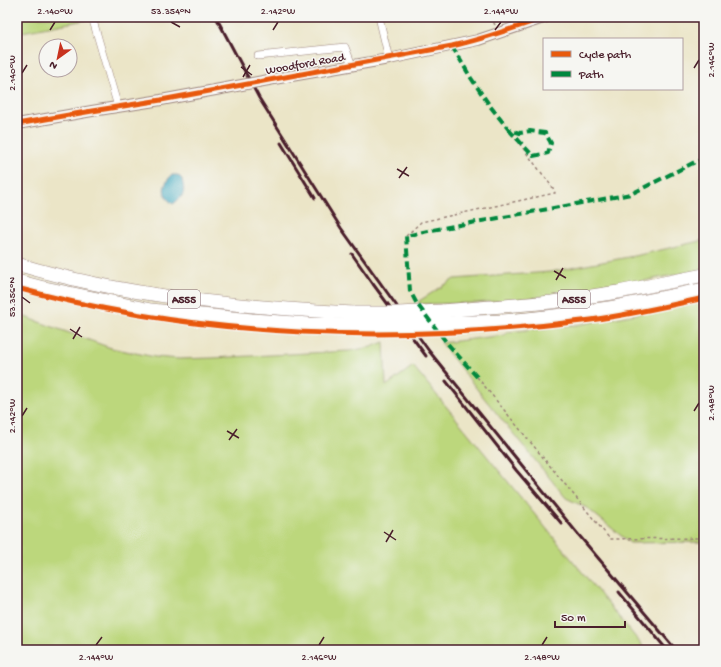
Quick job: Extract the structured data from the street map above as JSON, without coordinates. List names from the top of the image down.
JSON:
{
  "streets": {
    "highway": ["A555"],
    "street": ["Woodford Road"]
  },
  "legend": ["Cycle path", "Path"],
  "scale_bar": "50 m",
  "north": "bottom left",
  "coordinates": [
    "2.140°W",
    "53.354°N",
    "2.142°W",
    "2.144°W",
    "2.146°W",
    "53.356°N",
    "2.148°W"
  ]
}
